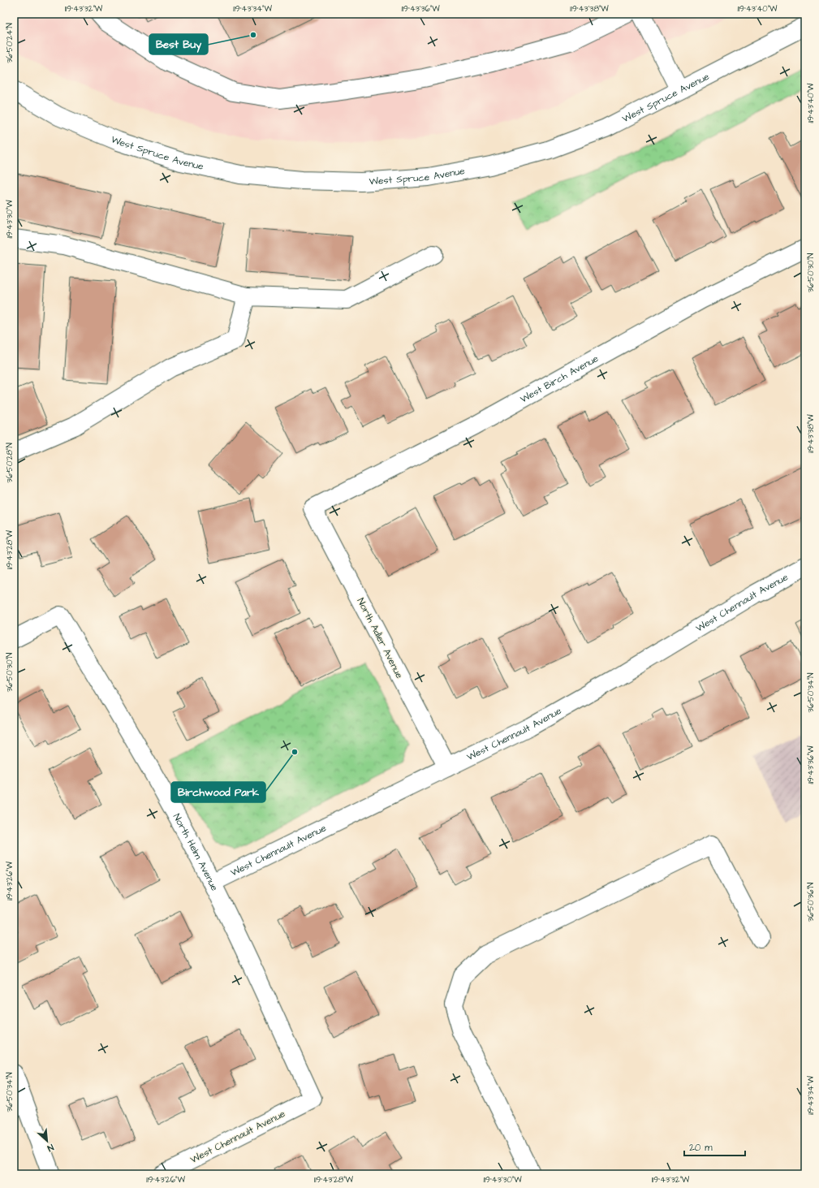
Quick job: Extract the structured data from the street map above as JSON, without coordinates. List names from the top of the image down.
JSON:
{
  "streets": {
    "street": [
      "West Spruce Avenue",
      "West Birch Avenue",
      "West Chennault Avenue",
      "North Adler Avenue",
      "North Helm Avenue"
    ]
  },
  "crossings": [
    ["West Birch Avenue", "North Adler Avenue"],
    ["West Chennault Avenue", "North Adler Avenue"],
    ["West Chennault Avenue", "North Helm Avenue"]
  ],
  "places": ["Best Buy", "Birchwood Park"],
  "scale_bar": "20 m",
  "north": "bottom right",
  "coordinates": [
    "119°43'32\"W",
    "119°43'34\"W",
    "119°43'36\"W",
    "119°43'38\"W",
    "119°43'40\"W",
    "36°50'24\"N",
    "119°43'30\"W",
    "36°50'30\"N",
    "36°50'28\"N",
    "119°43'28\"W",
    "36°50'34\"N",
    "119°43'26\"W",
    "36°50'36\"N"
  ]
}
